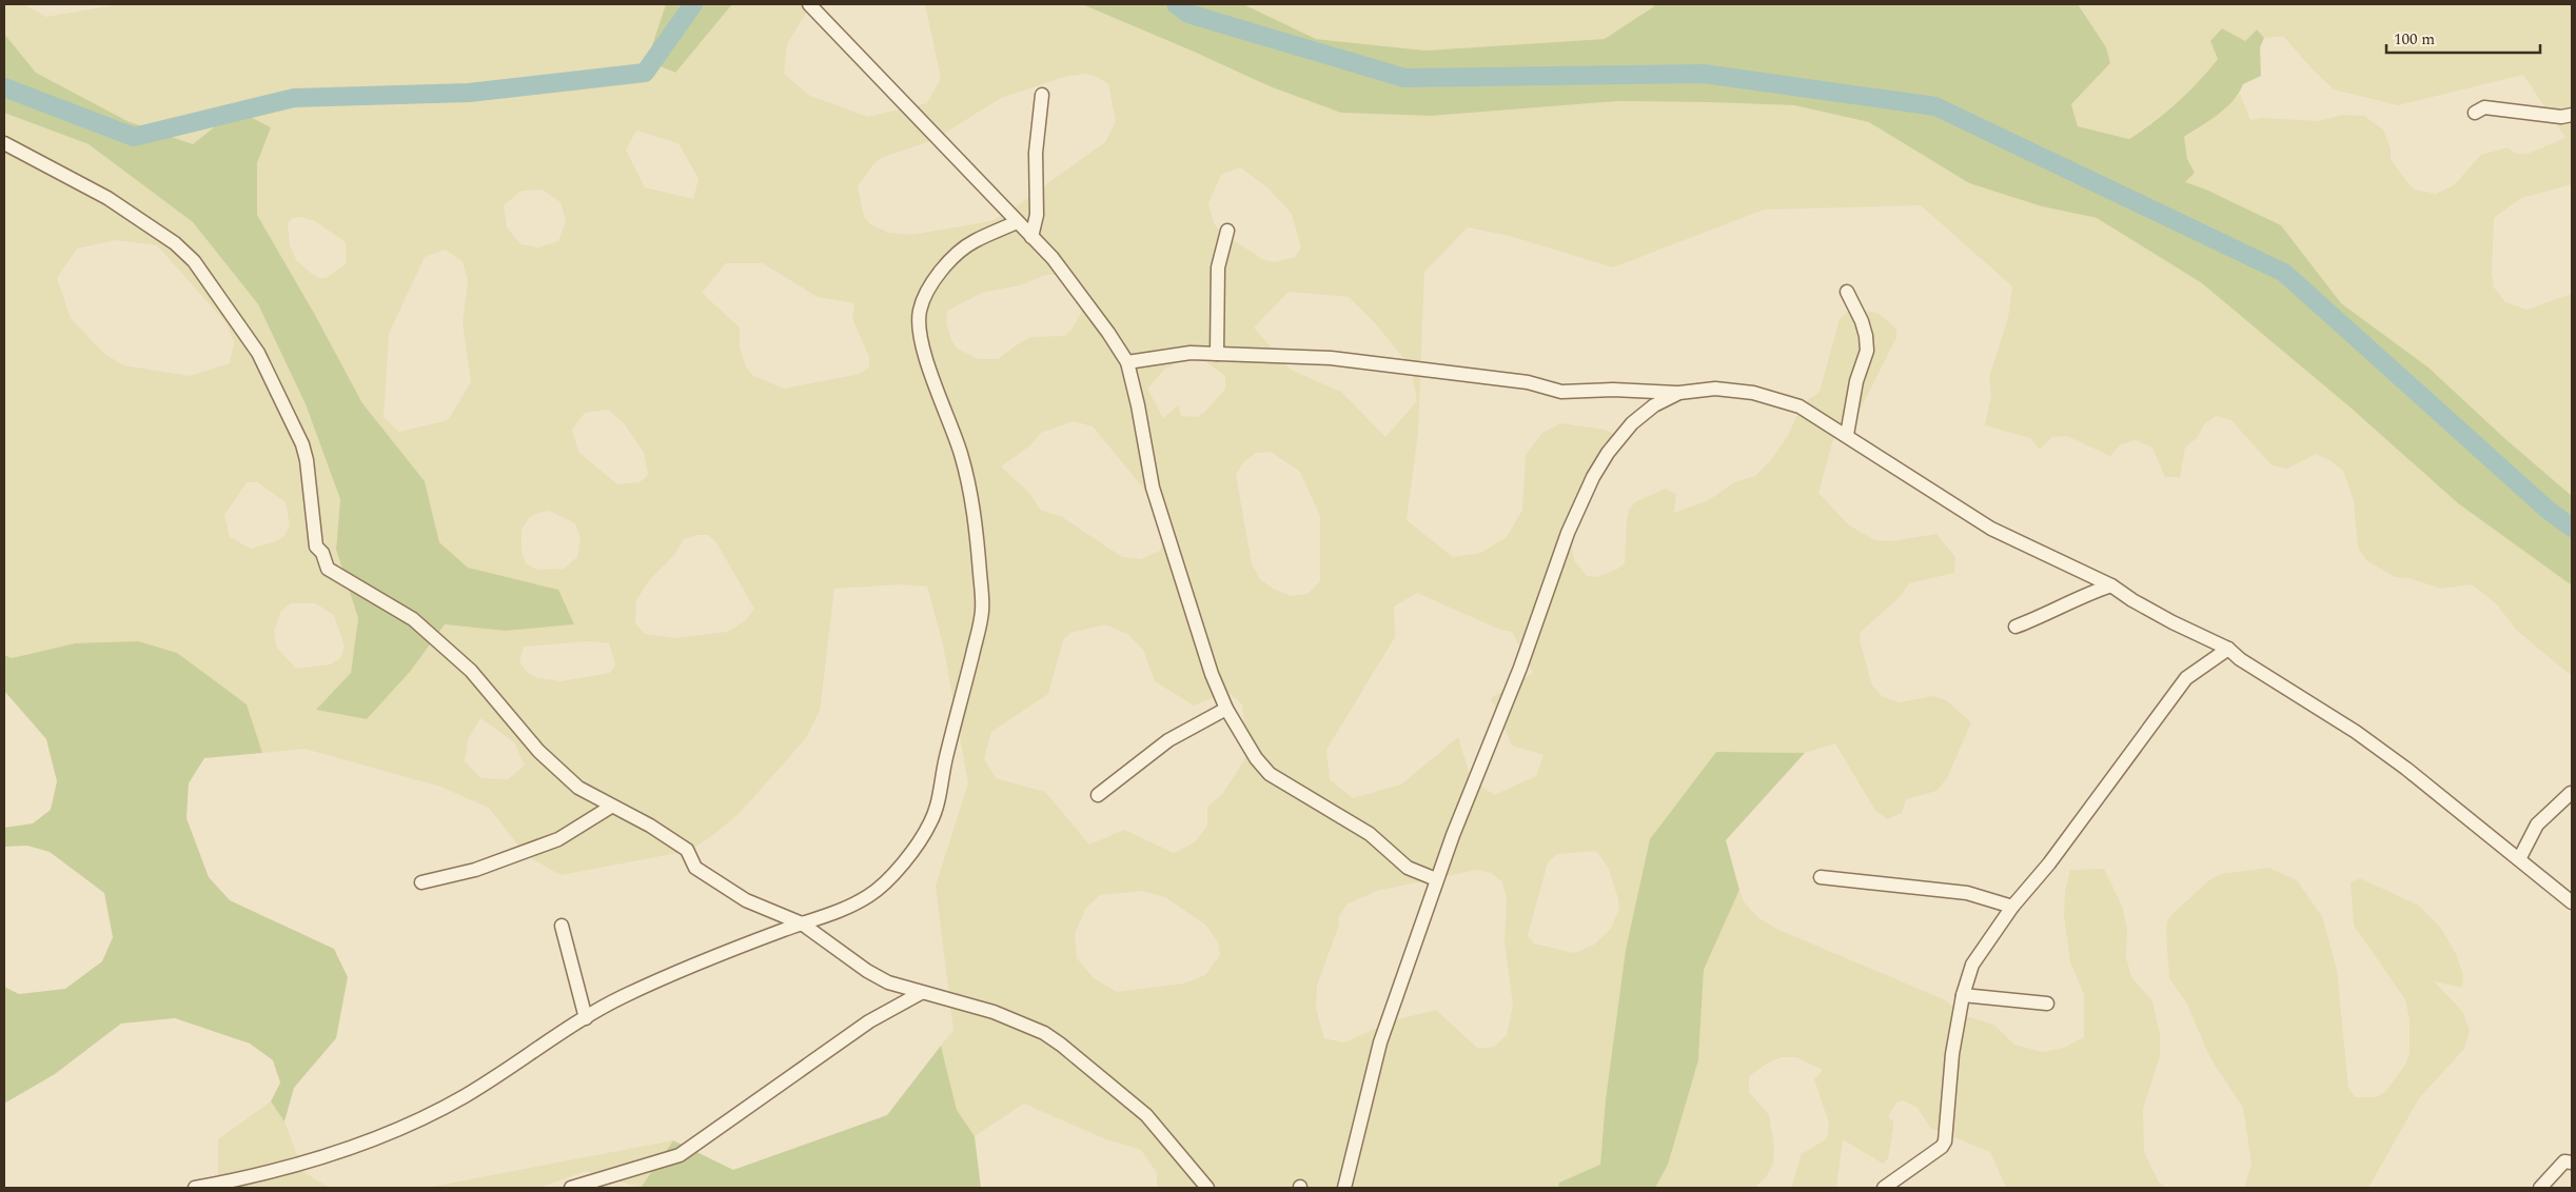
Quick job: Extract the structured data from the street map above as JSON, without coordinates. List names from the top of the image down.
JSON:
{
  "scale_bar": "100 m"
}
